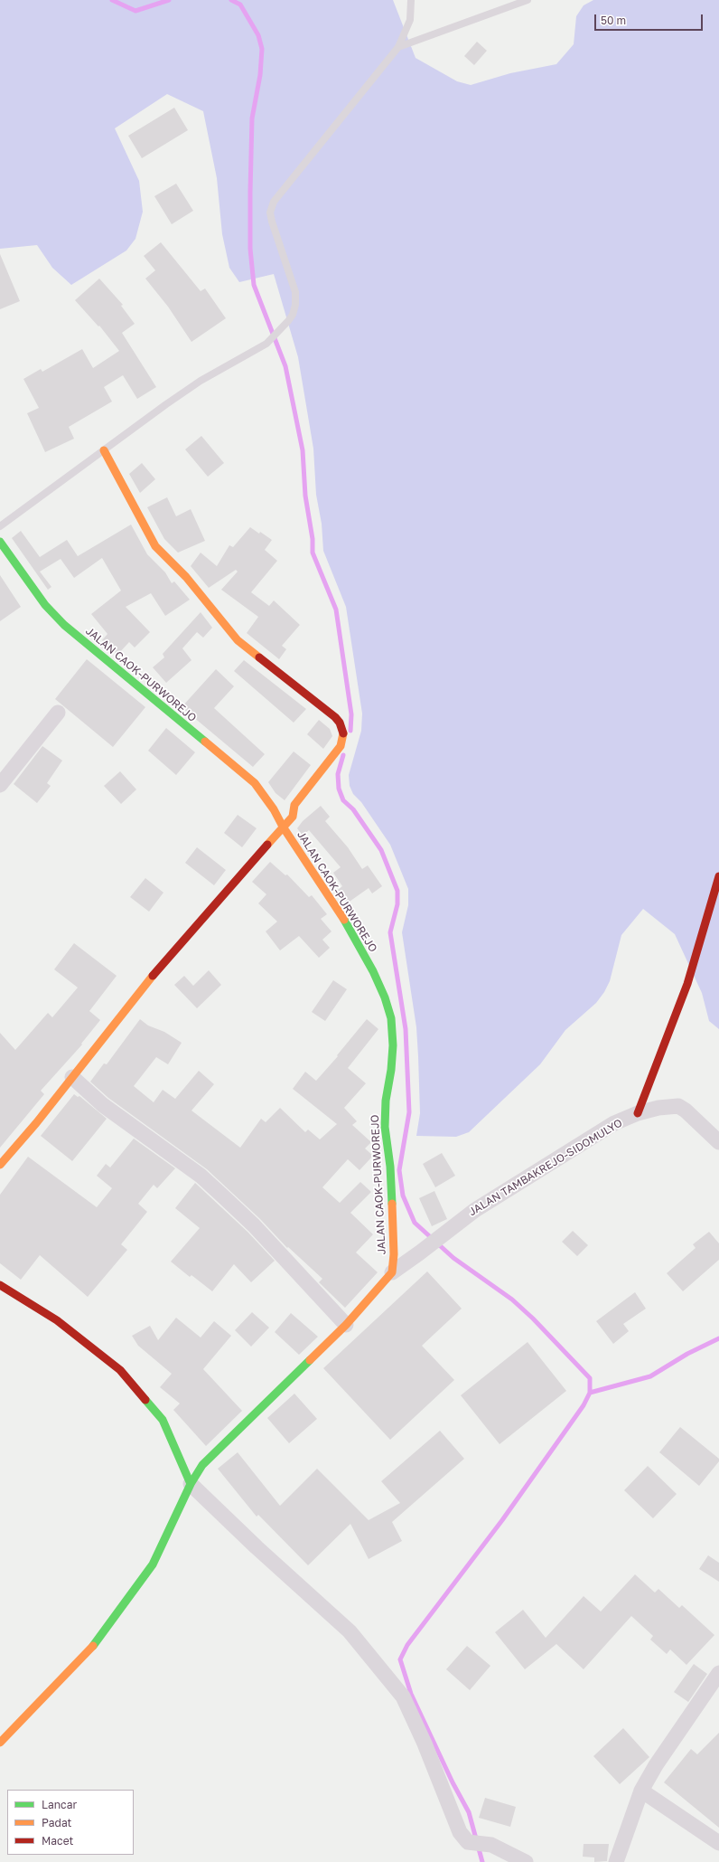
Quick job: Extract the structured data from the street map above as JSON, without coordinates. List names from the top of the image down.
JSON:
{
  "streets": {
    "street": ["JALAN CAOK-PURWOREJO", "JALAN TAMBAKREJO-SIDOMULYO"]
  },
  "crossings": [
    ["JALAN CAOK-PURWOREJO", "JALAN TAMBAKREJO-SIDOMULYO"]
  ],
  "legend": ["Lancar", "Padat", "Macet"],
  "scale_bar": "50 m"
}
